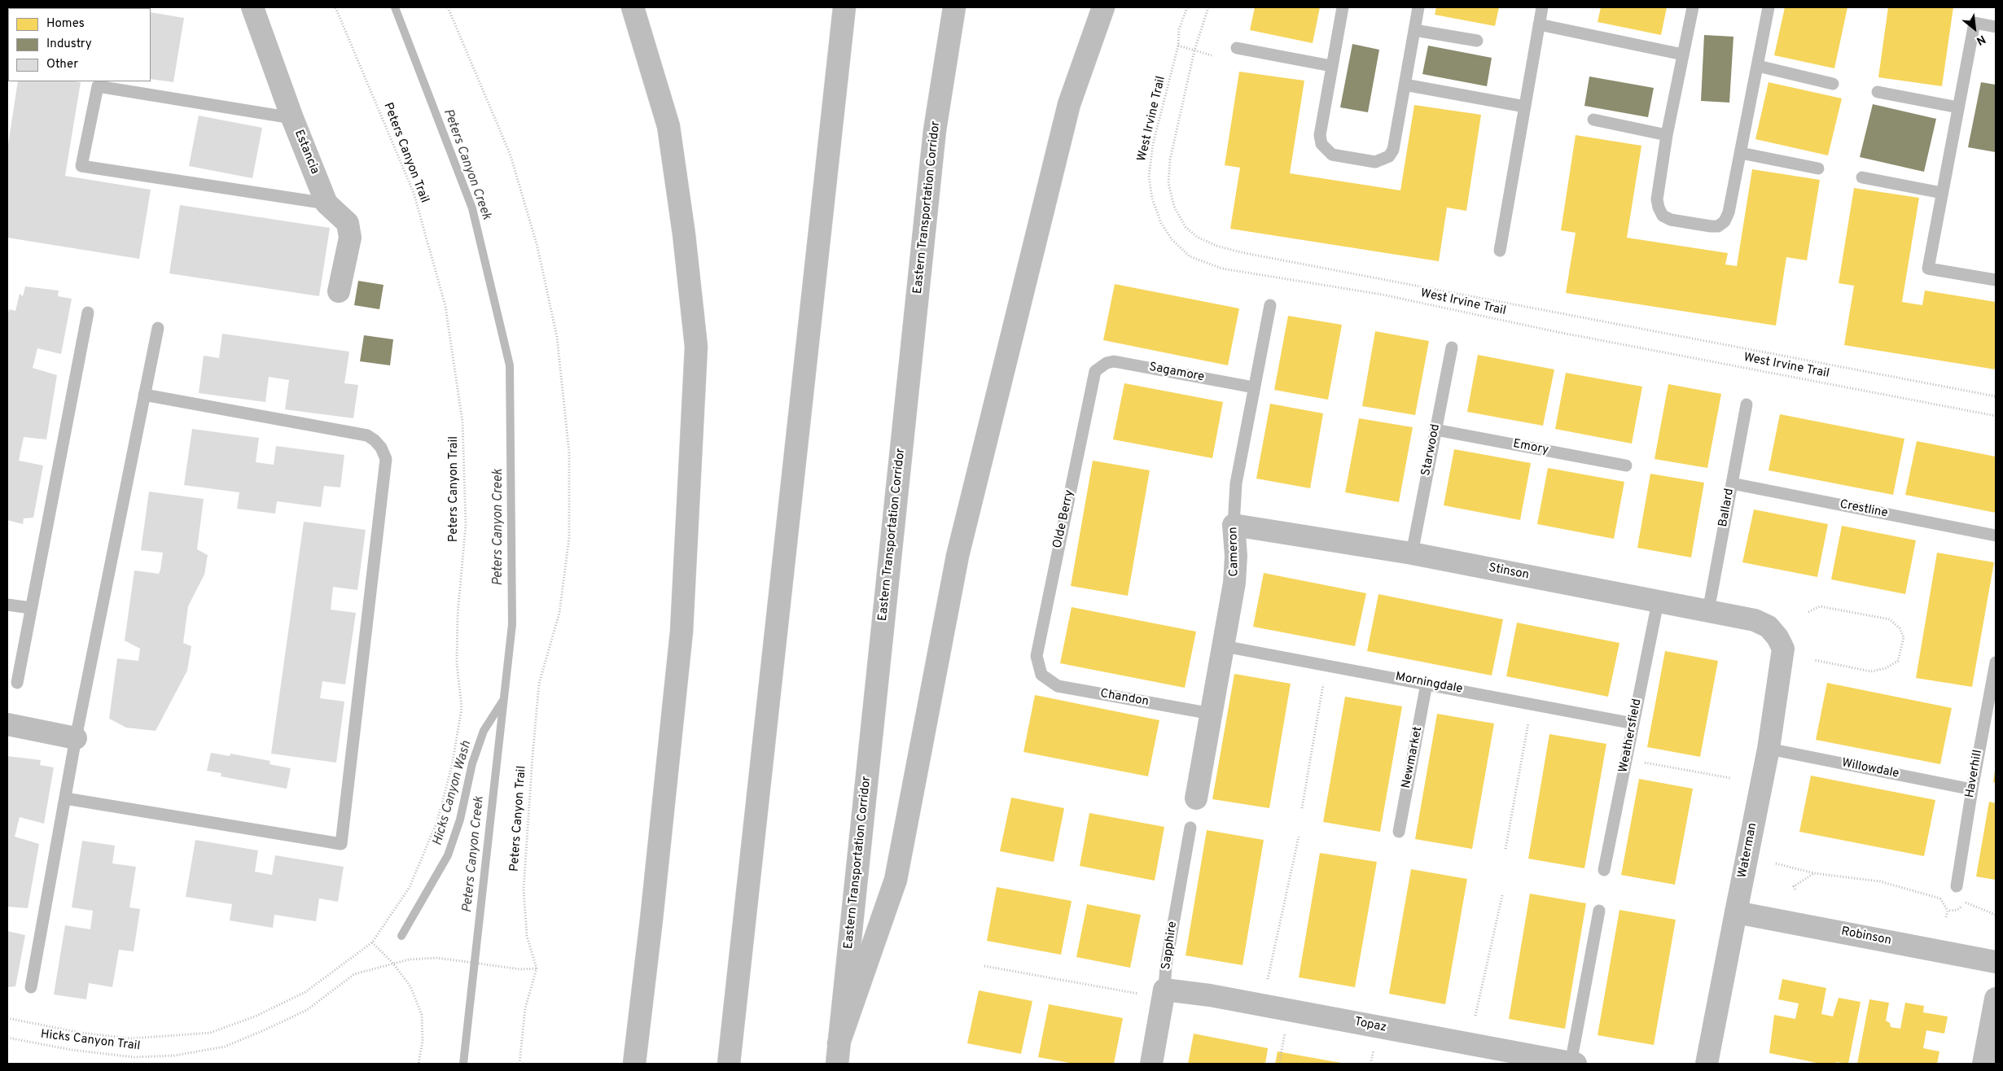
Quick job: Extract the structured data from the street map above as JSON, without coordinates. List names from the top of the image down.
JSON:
{
  "streets": {
    "main road": [
      "Estancia",
      "Eastern Transportation Corridor",
      "Cameron",
      "Stinson",
      "Waterman",
      "Robinson",
      "Sapphire",
      "Topaz"
    ],
    "lane": [
      "Sagamore",
      "Emory",
      "Starwood",
      "Ballard",
      "Crestline",
      "Olde Berry",
      "Morningdale",
      "Chandon",
      "Weathersfield",
      "Newmarket",
      "Willowdale",
      "Haverhill"
    ],
    "path": ["West Irvine Trail", "Peters Canyon Trail", "Hicks Canyon Trail"]
  },
  "crossings": [
    ["Peters Canyon Trail", "Hicks Canyon Trail"],
    ["Sagamore", "Olde Berry"],
    ["Sagamore", "Cameron"],
    ["Emory", "Starwood"],
    ["Starwood", "Stinson"],
    ["Ballard", "Crestline"],
    ["Ballard", "Stinson"],
    ["Olde Berry", "Chandon"],
    ["Cameron", "Stinson"],
    ["Cameron", "Morningdale"],
    ["Cameron", "Chandon"],
    ["Stinson", "Weathersfield"],
    ["Stinson", "Waterman"],
    ["Morningdale", "Weathersfield"],
    ["Morningdale", "Newmarket"],
    ["Willowdale", "Haverhill"],
    ["Willowdale", "Waterman"],
    ["Waterman", "Robinson"],
    ["Sapphire", "Topaz"]
  ],
  "water": ["Peters Canyon Creek", "Hicks Canyon Wash"],
  "legend": ["Homes", "Industry", "Other"],
  "north": "bottom right"
}
